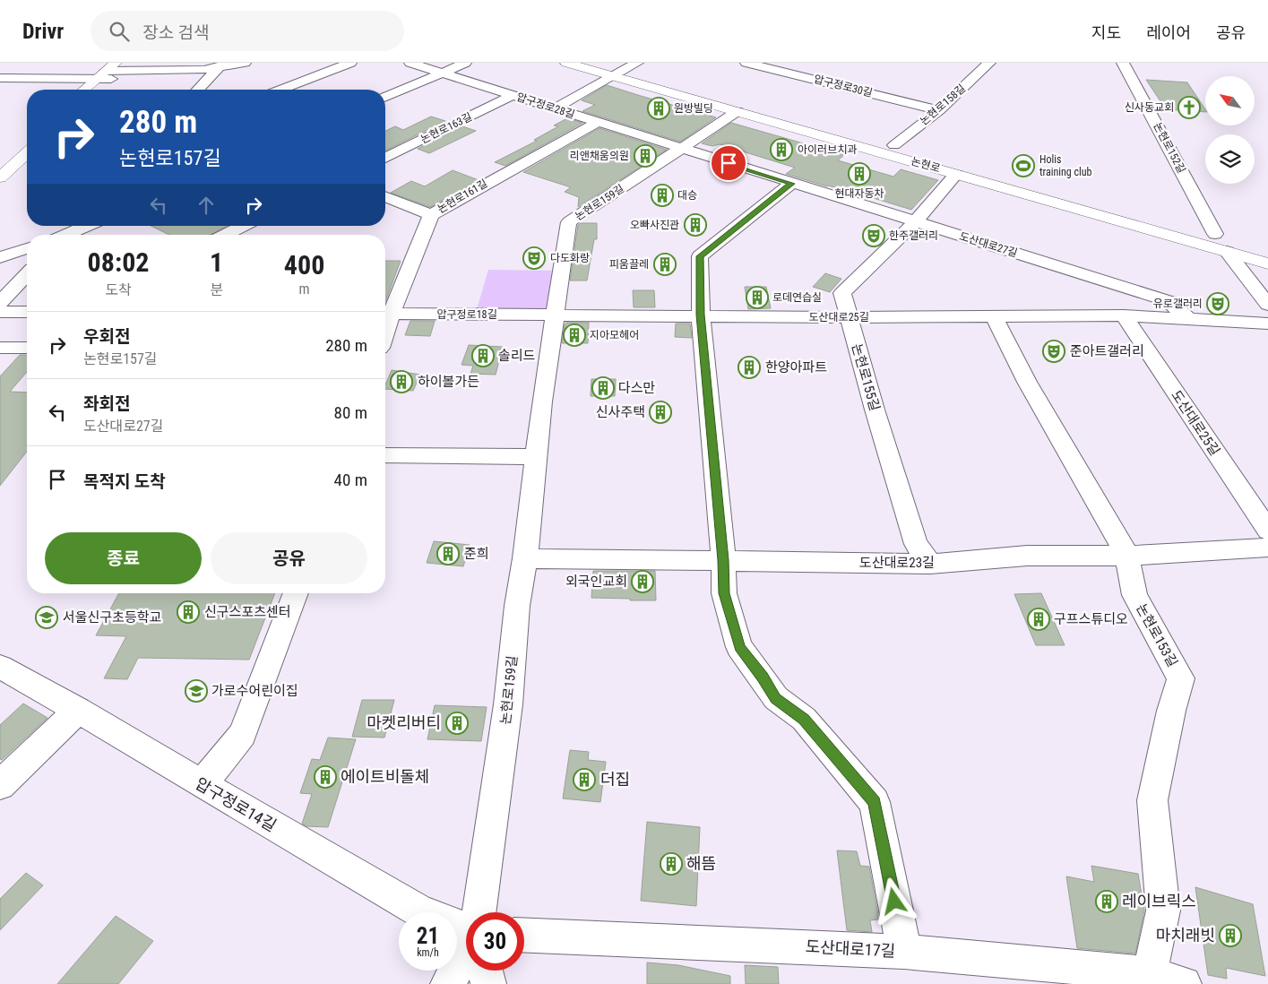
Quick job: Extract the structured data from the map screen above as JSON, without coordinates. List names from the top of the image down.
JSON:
{
  "streets": {
    "main road": ["논현로"],
    "street": [
      "압구정로30길",
      "논현로158길",
      "압구정로28길",
      "논현로163길",
      "논현로152길",
      "논현로161길",
      "논현로159길",
      "도산대로27길",
      "압구정로18길",
      "도산대로25길",
      "논현로155길",
      "도산대로23길",
      "논현로153길",
      "압구정로14길",
      "도산대로17길"
    ]
  },
  "crossings": [
    ["압구정로30길", "논현로158길"],
    ["논현로158길", "논현로"],
    ["압구정로28길", "논현로163길"],
    ["압구정로28길", "논현로161길"],
    ["압구정로28길", "논현로159길"],
    ["압구정로28길", "도산대로27길"],
    ["논현로152길", "논현로"],
    ["논현로", "논현로159길"],
    ["논현로", "논현로155길"],
    ["논현로161길", "압구정로18길"],
    ["논현로159길", "도산대로27길"],
    ["논현로159길", "압구정로18길"],
    ["논현로159길", "도산대로25길"],
    ["논현로159길", "도산대로23길"],
    ["도산대로27길", "도산대로25길"],
    ["도산대로27길", "논현로155길"],
    ["압구정로18길", "도산대로25길"],
    ["도산대로25길", "논현로155길"],
    ["도산대로25길", "논현로153길"],
    ["논현로155길", "도산대로23길"],
    ["도산대로23길", "논현로153길"],
    ["논현로153길", "도산대로17길"]
  ],
  "places": {
    "church": ["신사동교회"],
    "building": [
      "원방빌딩",
      "아이러브치과",
      "리앤채움의원",
      "현대자동차",
      "대승",
      "오빠사진관",
      "피움끌레",
      "로데연습실",
      "지아모헤어",
      "솔리드",
      "한양아파트",
      "하이볼가든",
      "다스만",
      "신사주택",
      "준희",
      "외국인교회",
      "신구스포츠센터",
      "구프스튜디오",
      "마켓리버티",
      "에이트비돌체",
      "더집",
      "해뜸",
      "레이브릭스",
      "마치래빗"
    ],
    "sports": ["Holis training club"],
    "theatre": [
      "한주갤러리",
      "다도화랑",
      "유로갤러리",
      "준아트갤러리"
    ],
    "school or university": ["서울신구초등학교", "가로수어린이집"]
  },
  "north": "top left",
  "page": {
    "header": "Drivr",
    "search": "장소 검색",
    "nav": ["지도", "레이어", "공유"],
    "turn": ["280 m", "논현로157길"],
    "eta": [
      "08:02",
      "도착",
      "1",
      "분",
      "400",
      "m"
    ],
    "list": [
      {
        "name": "우회전",
        "note": "논현로157길",
        "value": "280 m"
      },
      {
        "name": "좌회전",
        "note": "도산대로27길",
        "value": "80 m"
      },
      {
        "name": "목적지 도착",
        "value": "40 m"
      }
    ],
    "buttons": ["종료", "공유"],
    "speed": "21 km/h",
    "limit": "30"
  }
}
